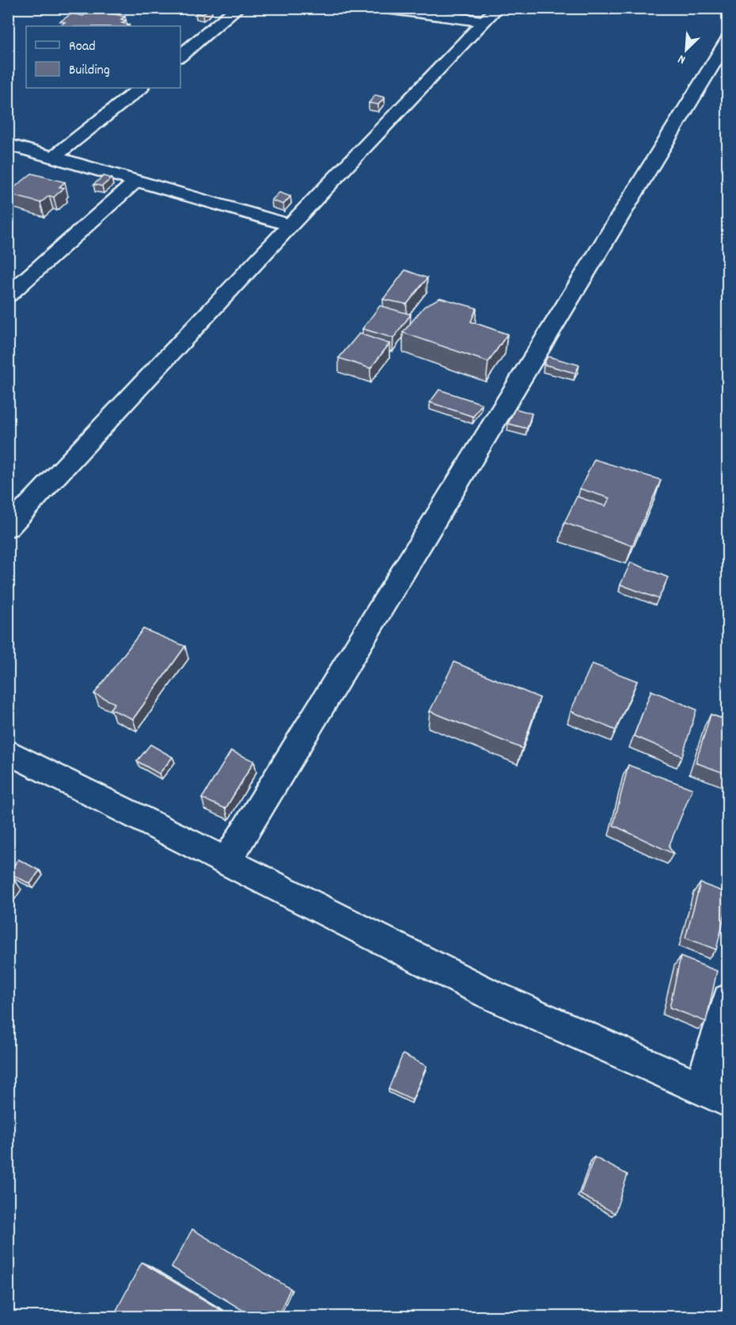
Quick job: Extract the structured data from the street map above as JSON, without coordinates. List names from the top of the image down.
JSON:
{
  "legend": ["Road", "Building"],
  "north": "bottom left"
}
